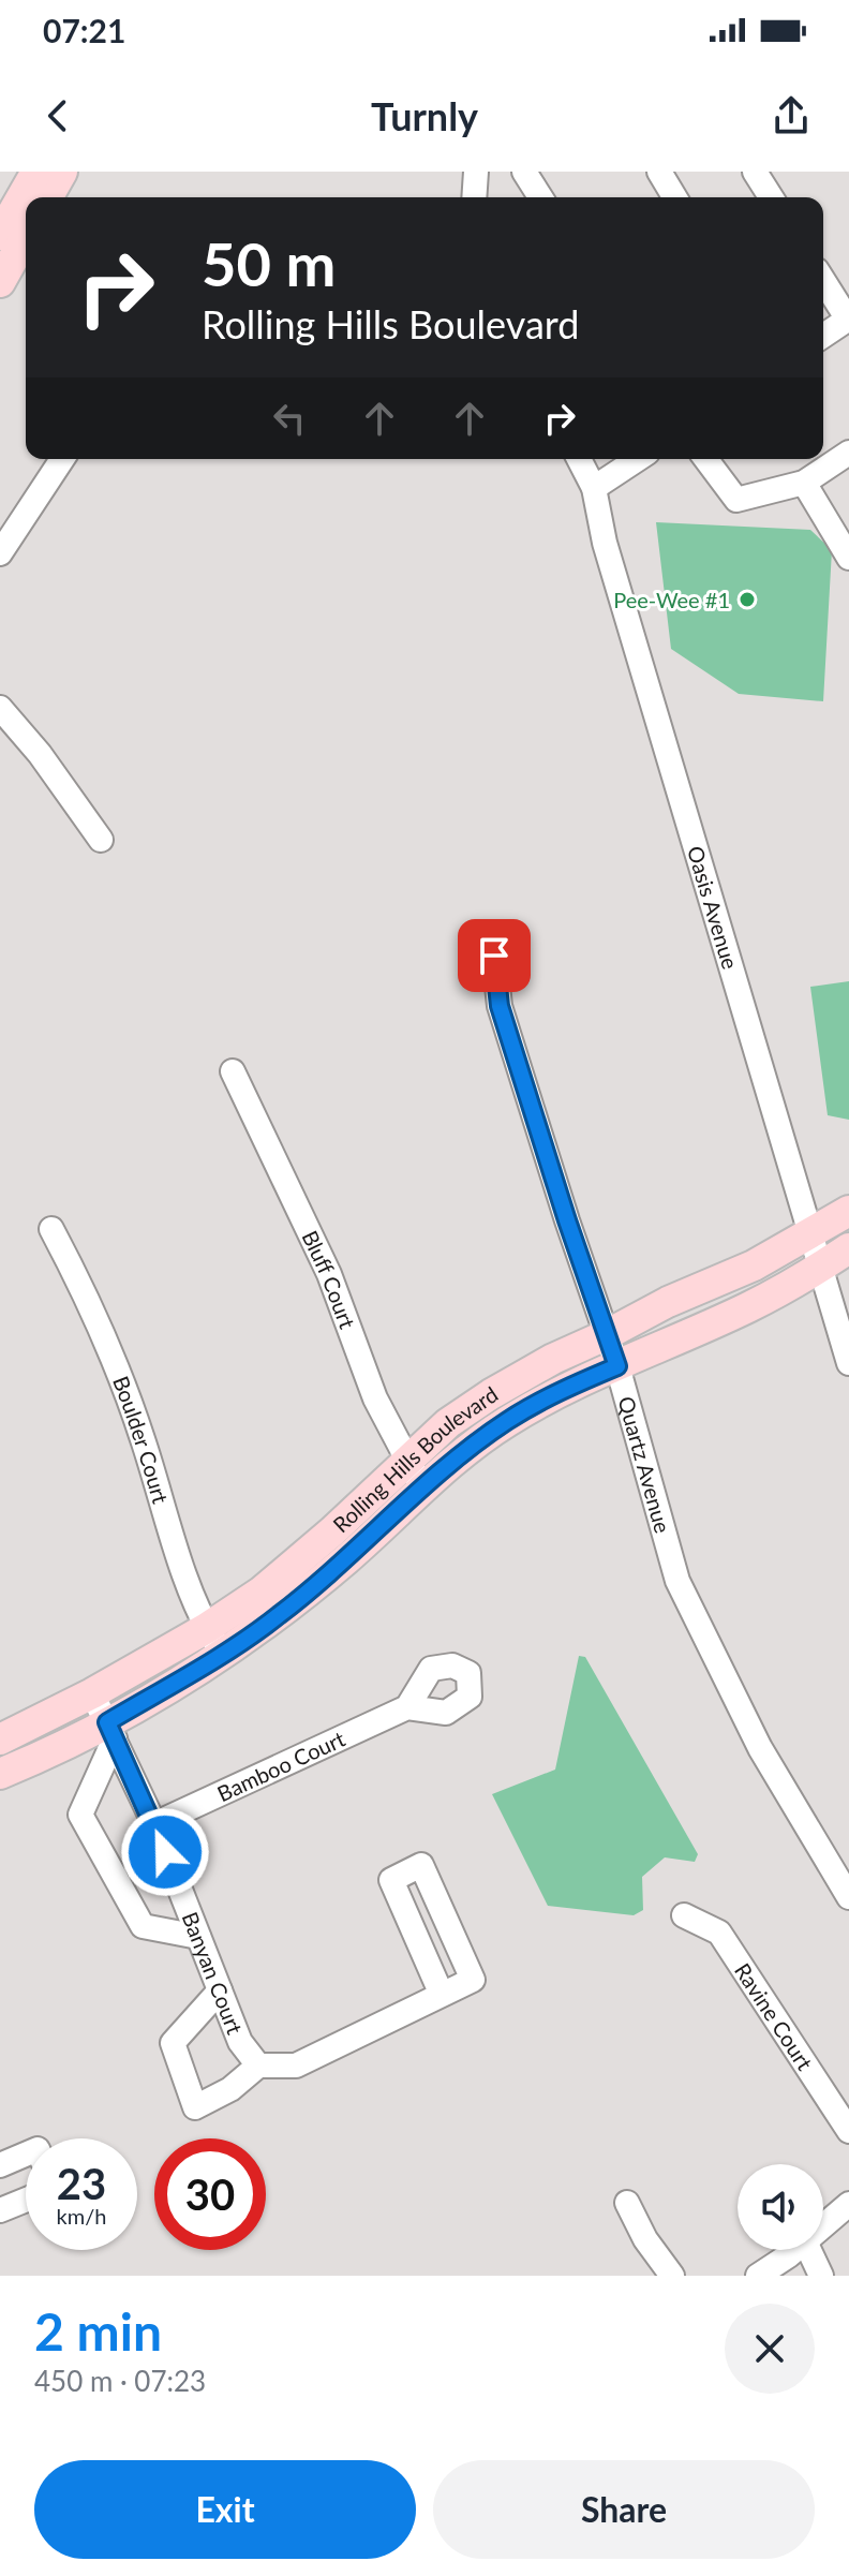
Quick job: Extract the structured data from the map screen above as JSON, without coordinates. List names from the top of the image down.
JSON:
{
  "streets": {
    "main road": ["Rolling Hills Boulevard"],
    "street": [
      "Oasis Avenue",
      "Bluff Court",
      "Boulder Court",
      "Quartz Avenue",
      "Bamboo Court",
      "Banyan Court",
      "Ravine Court"
    ]
  },
  "crossings": [
    ["Oasis Avenue", "Rolling Hills Boulevard"],
    ["Bluff Court", "Rolling Hills Boulevard"],
    ["Boulder Court", "Rolling Hills Boulevard"],
    ["Rolling Hills Boulevard", "Quartz Avenue"],
    ["Rolling Hills Boulevard", "Banyan Court"],
    ["Bamboo Court", "Banyan Court"]
  ],
  "places": ["Pee-Wee #1"],
  "page": {
    "status": "07:21",
    "header": "Turnly",
    "turn": ["50 m", "Rolling Hills Boulevard"],
    "speed": "23 km/h",
    "limit": "30",
    "heading": ["2 min", "450 m · 07:23"],
    "buttons": ["Exit", "Share"]
  }
}
